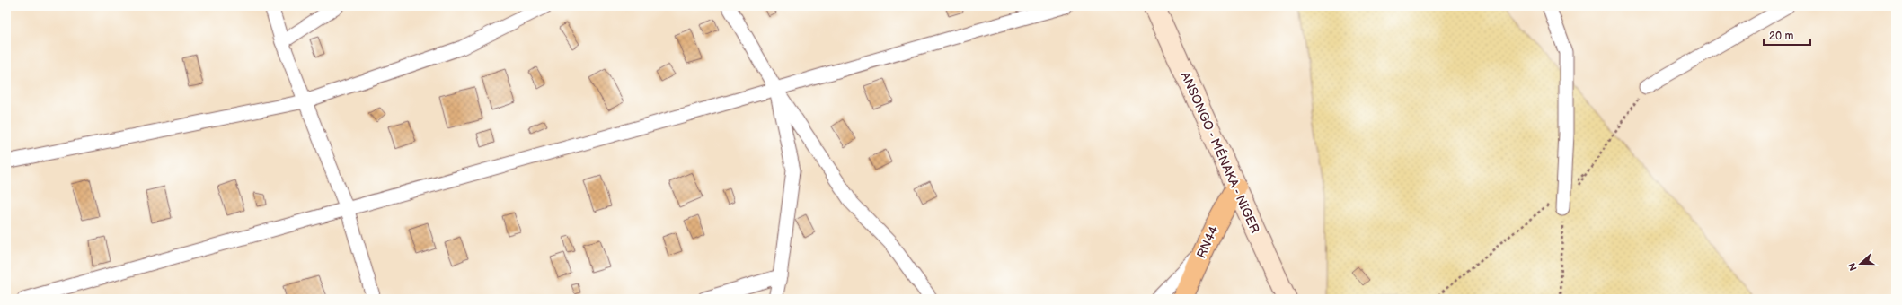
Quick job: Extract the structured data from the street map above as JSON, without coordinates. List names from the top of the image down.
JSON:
{
  "streets": {
    "main road": ["ANSONGO - MÉNAKA - NIGER", "RN44"]
  },
  "crossings": [
    ["ANSONGO - MÉNAKA - NIGER", "RN44"]
  ],
  "scale_bar": "20 m",
  "north": "left"
}
